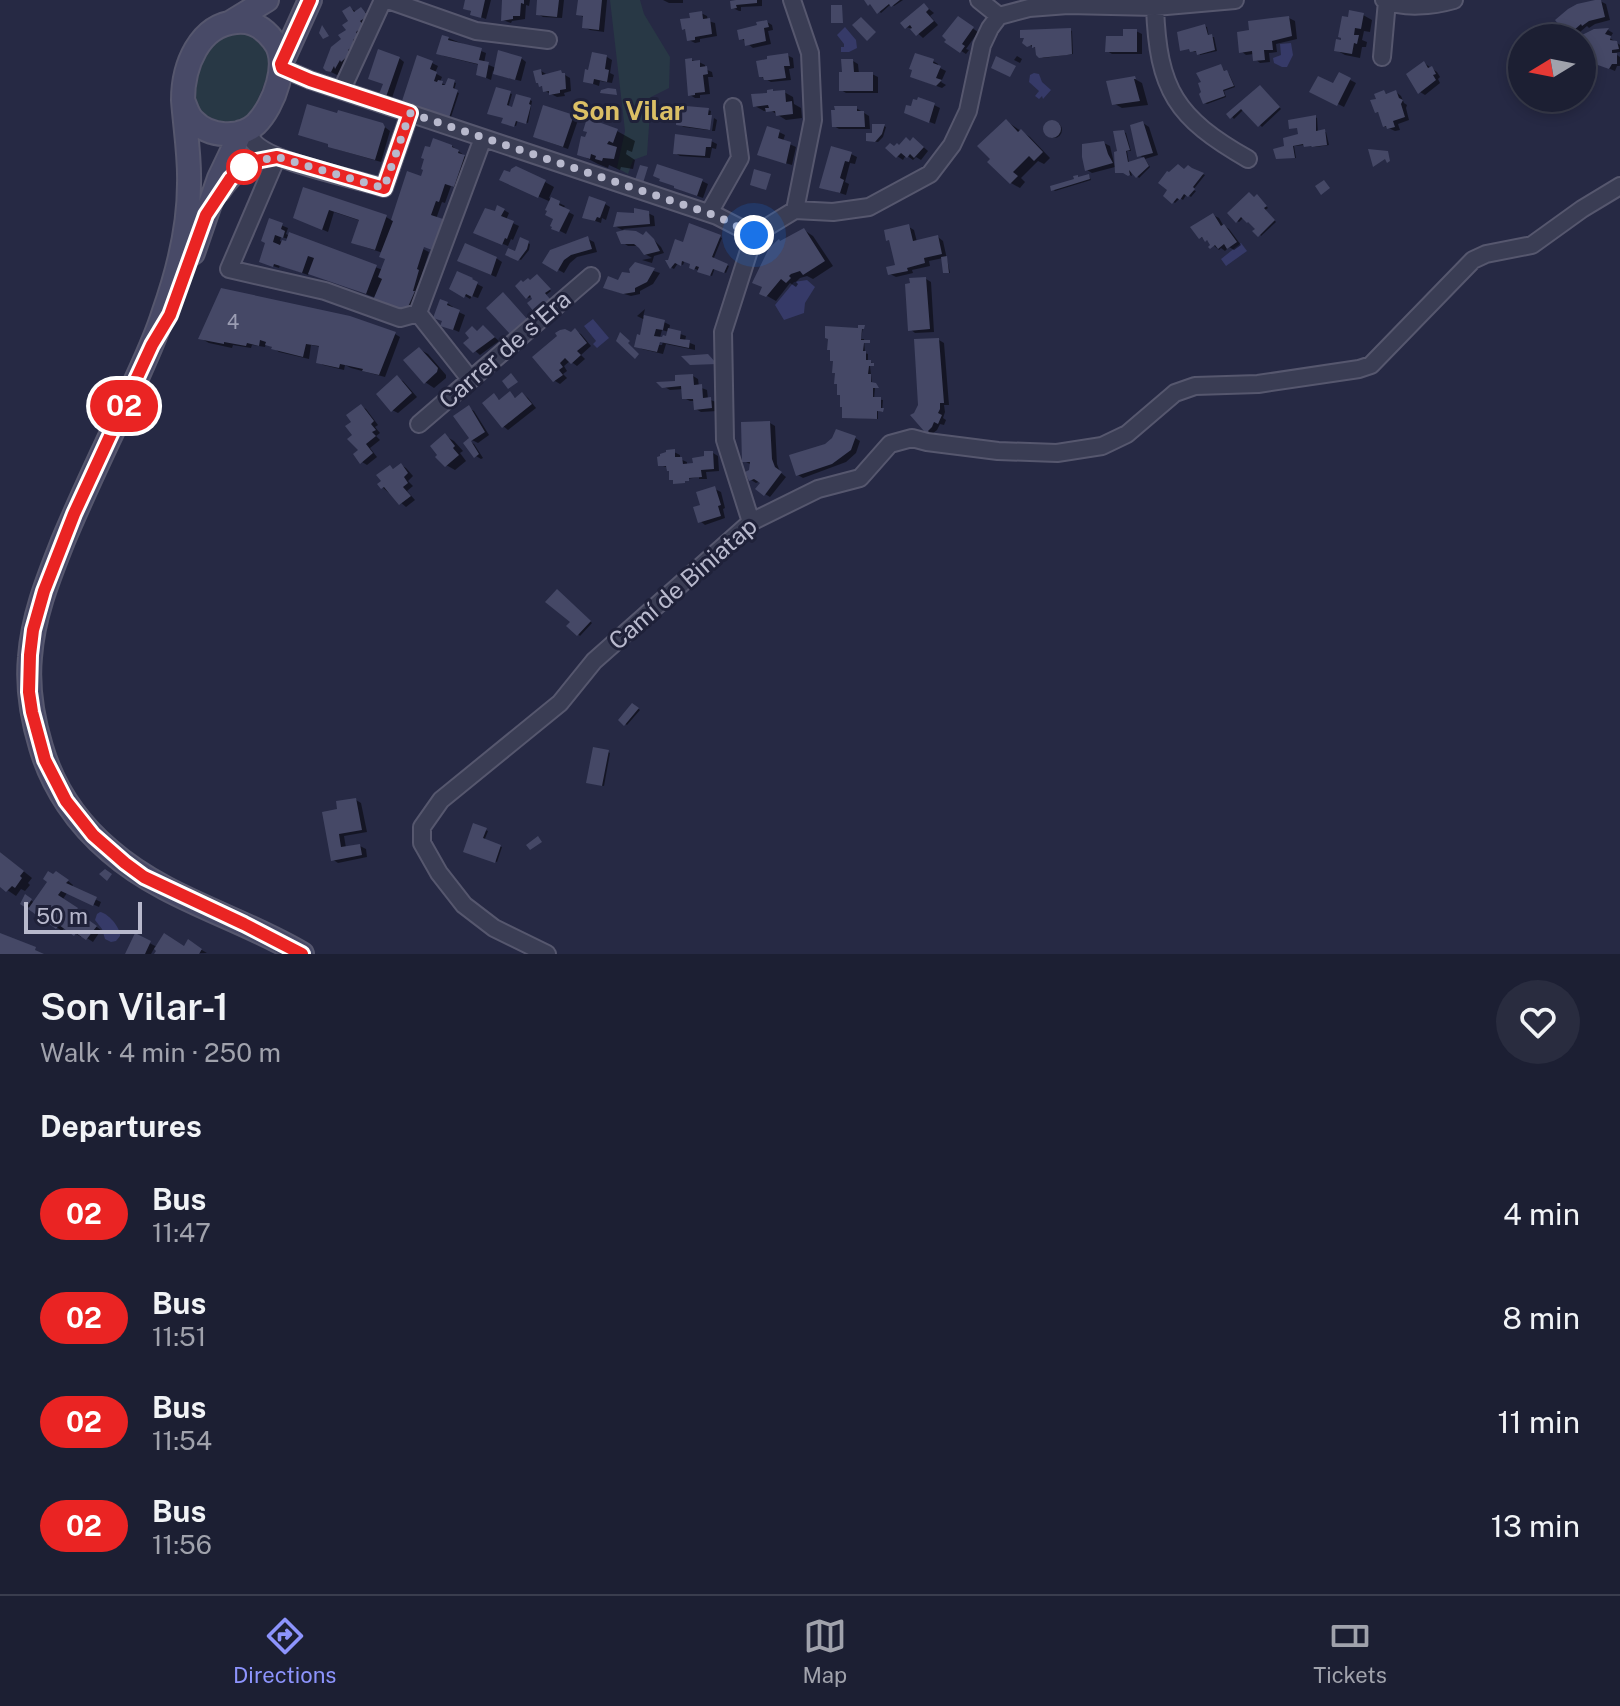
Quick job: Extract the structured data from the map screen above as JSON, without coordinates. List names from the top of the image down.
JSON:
{
  "streets": {
    "street": ["Carrer de s'Era", "Camí de Biniatap"]
  },
  "districts": ["Son Vilar"],
  "lines": ["bus line 02"],
  "house_numbers": ["4"],
  "scale_bar": "50 m",
  "north": "left",
  "page": {
    "on_map": "02",
    "scale": "50 m",
    "heading": [
      ["Son Vilar-1", "Walk · 4 min · 250 m"],
      "Departures"
    ],
    "list": [
      {
        "mark": "02",
        "name": "Bus",
        "note": "11:47",
        "value": "4 min"
      },
      {
        "mark": "02",
        "name": "Bus",
        "note": "11:51",
        "value": "8 min"
      },
      {
        "mark": "02",
        "name": "Bus",
        "note": "11:54",
        "value": "11 min"
      },
      {
        "mark": "02",
        "name": "Bus",
        "note": "11:56",
        "value": "13 min"
      }
    ],
    "tabs": ["Directions", "Map", "Tickets"]
  }
}
